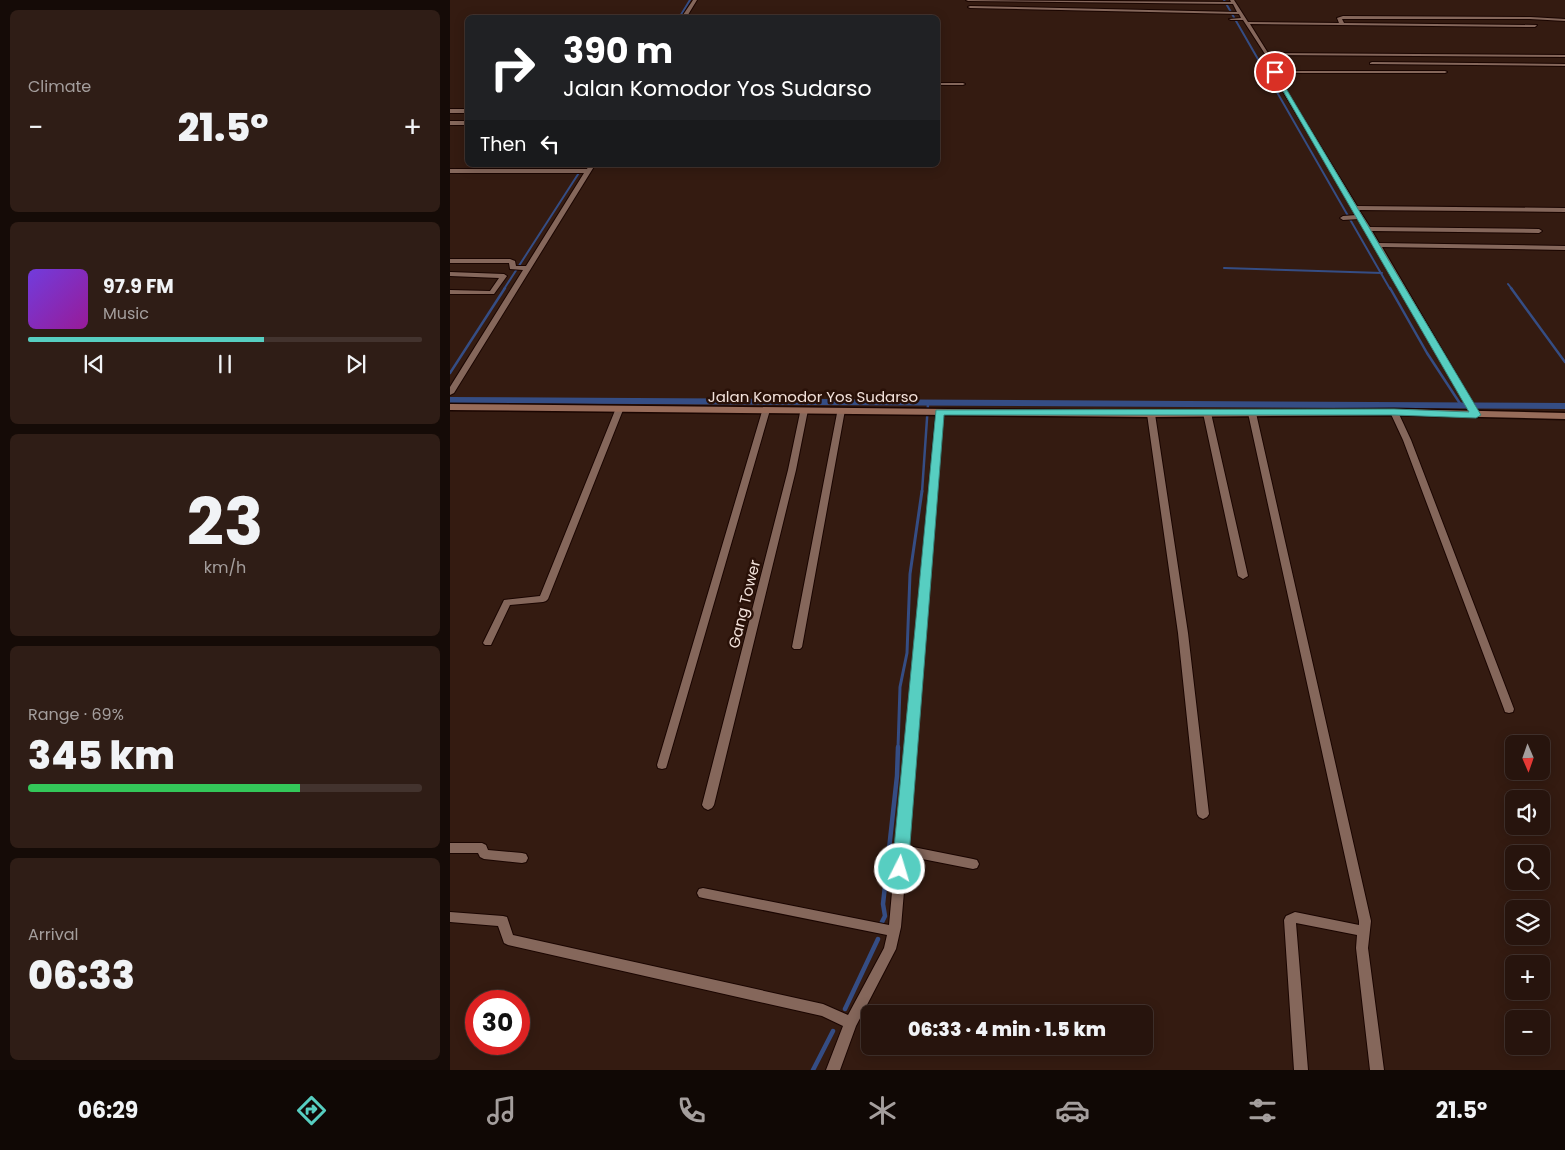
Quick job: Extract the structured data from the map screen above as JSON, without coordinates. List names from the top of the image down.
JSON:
{
  "streets": {
    "street": ["Jalan Komodor Yos Sudarso", "Gang Tower"]
  },
  "crossings": [
    ["Jalan Komodor Yos Sudarso", "Gang Tower"]
  ],
  "north": "bottom",
  "page": {
    "tile": [
      "Climate",
      ["23", "km/h"],
      ["Range · 69%", "345 km"],
      ["Arrival", "06:33"]
    ],
    "turn": ["390 m", "Jalan Komodor Yos Sudarso"],
    "heat": ["−", "21.5°", "+"],
    "then": "Then",
    "song": ["97.9 FM", "Music"],
    "map_buttons": ["+", "−"],
    "limit": "30",
    "trip": "06:33 · 4 min · 1.5 km",
    "tabs": ["06:29", "21.5°"]
  }
}
